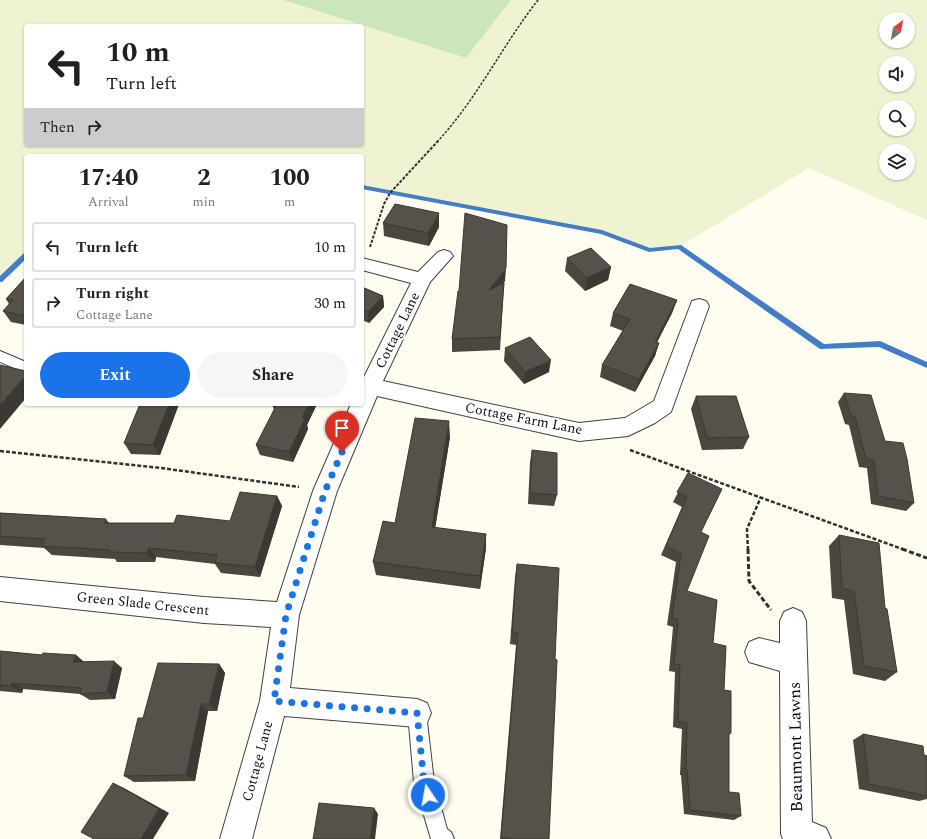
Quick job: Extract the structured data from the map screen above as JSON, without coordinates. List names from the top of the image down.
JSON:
{
  "streets": {
    "street": [
      "Cottage Lane",
      "Cottage Farm Lane",
      "Green Slade Crescent",
      "Beaumont Lawns"
    ]
  },
  "crossings": [
    ["Cottage Lane", "Cottage Farm Lane"],
    ["Cottage Lane", "Green Slade Crescent"]
  ],
  "north": "top right",
  "page": {
    "turn": ["10 m", "Turn left"],
    "then": "Then",
    "eta": [
      "17:40",
      "Arrival",
      "2",
      "min",
      "100",
      "m"
    ],
    "list": [
      {
        "name": "Turn left",
        "value": "10 m"
      },
      {
        "name": "Turn right",
        "note": "Cottage Lane",
        "value": "30 m"
      }
    ],
    "buttons": ["Exit", "Share"]
  }
}
